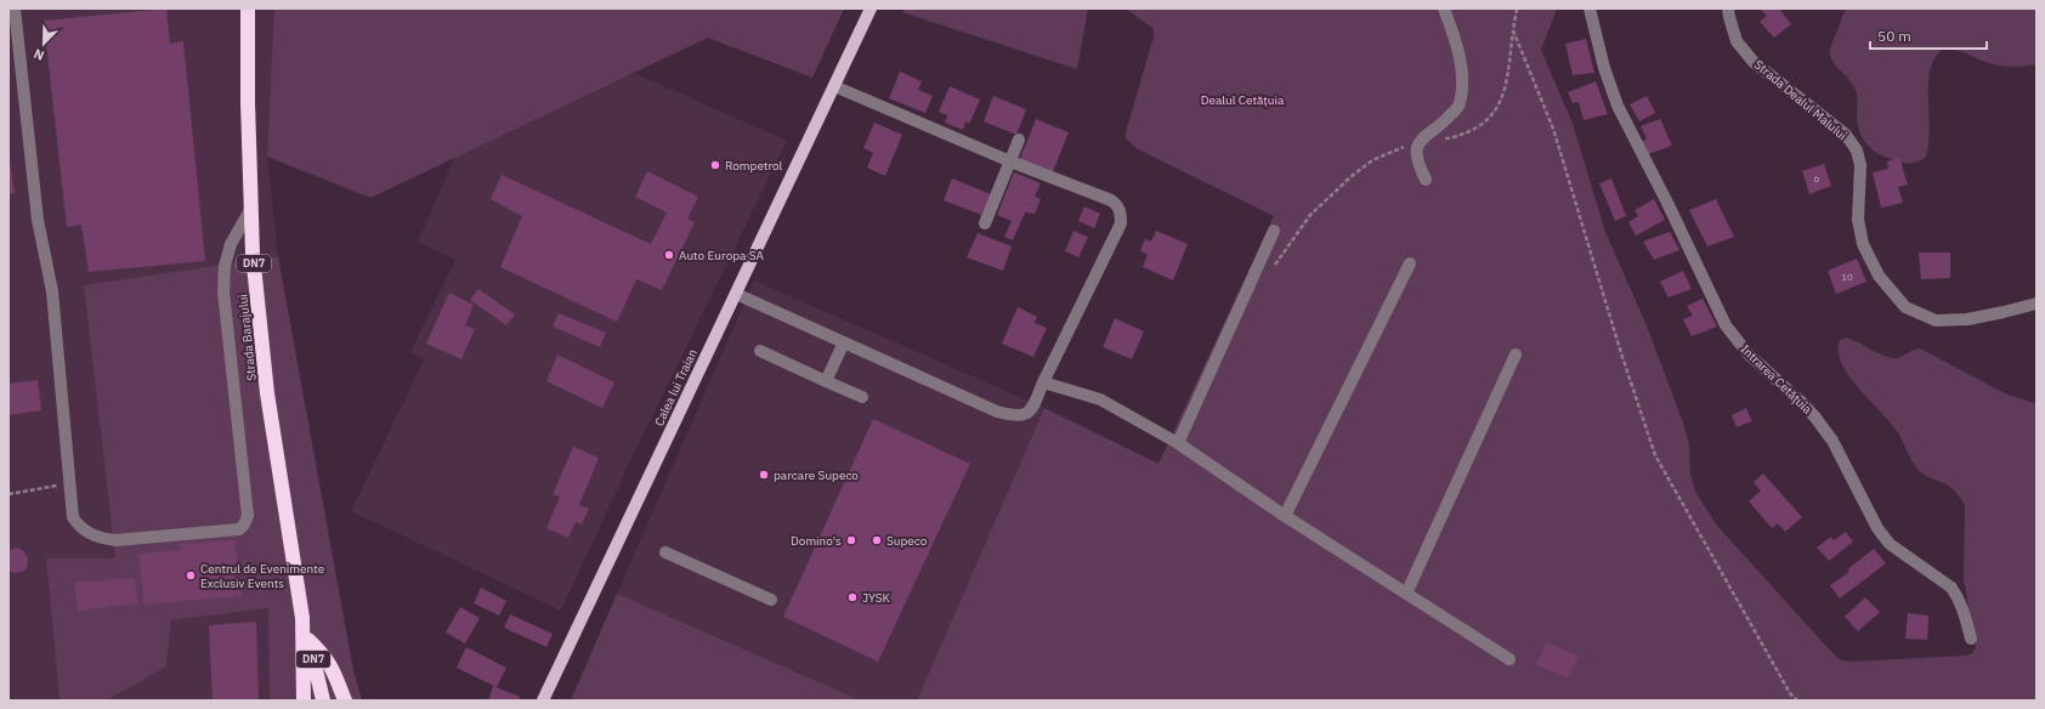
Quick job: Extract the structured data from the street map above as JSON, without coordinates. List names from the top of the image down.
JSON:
{
  "streets": {
    "highway": ["DN7", "Strada Barajului"],
    "main road": ["Calea lui Traian"],
    "street": ["Strada Dealul Malului", "Intrarea Cetățuia"]
  },
  "crossings": [
    ["DN7", "Strada Barajului"]
  ],
  "parks": ["Dealul Cetățuia"],
  "places": [
    "Rompetrol",
    "Auto Europa SA",
    "parcare Supeco",
    "Domino's",
    "Supeco",
    "Centrul de Evenimente Exclusiv Events",
    "JYSK"
  ],
  "house_numbers": ["6", "10"],
  "scale_bar": "50 m",
  "north": "bottom left"
}
